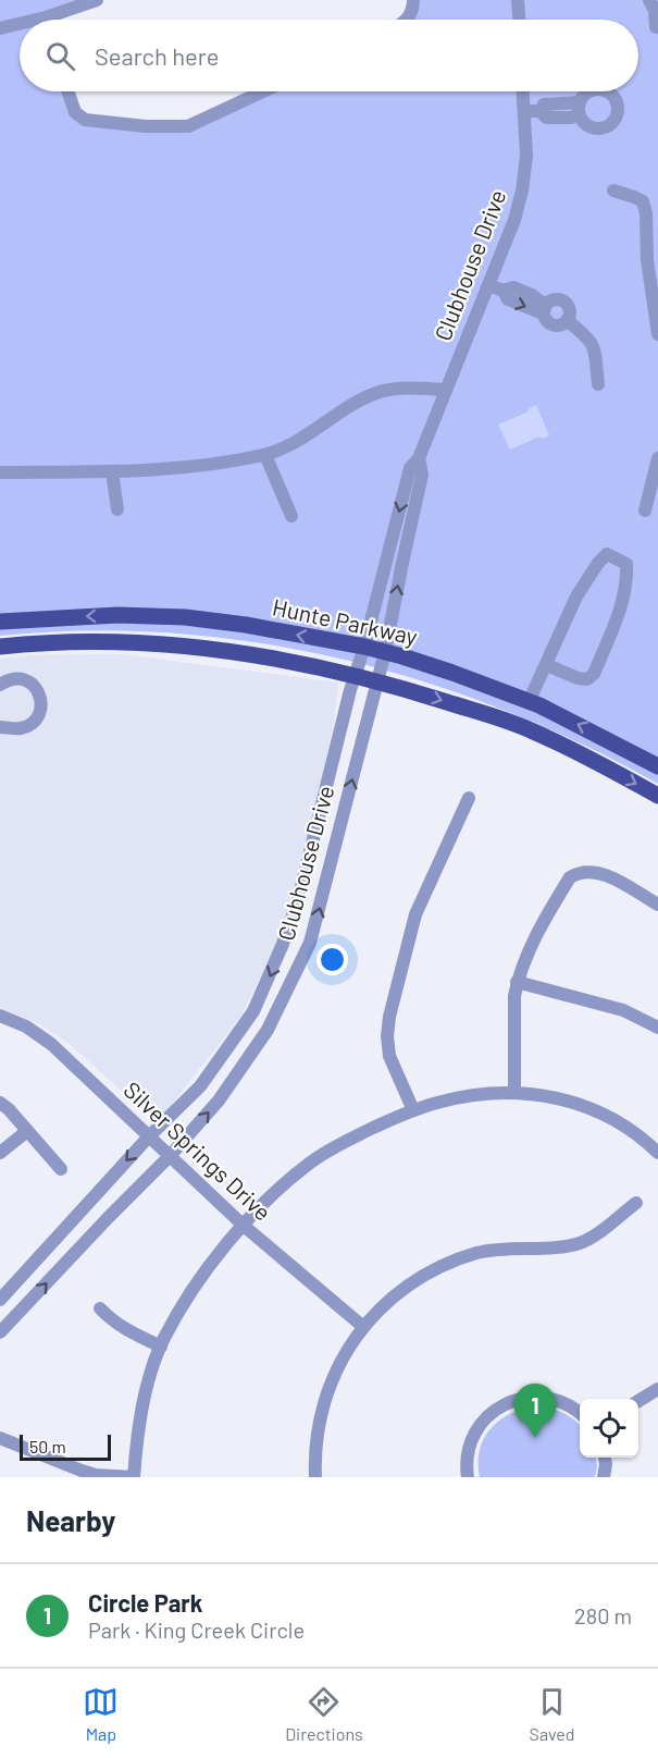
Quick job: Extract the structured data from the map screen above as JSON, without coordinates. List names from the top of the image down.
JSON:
{
  "streets": {
    "main road": ["Hunte Parkway"],
    "street": ["Clubhouse Drive", "Silver Springs Drive"]
  },
  "crossings": [
    ["Clubhouse Drive", "Hunte Parkway"],
    ["Clubhouse Drive", "Silver Springs Drive"]
  ],
  "scale_bar": "50 m",
  "page": {
    "search": "Search here",
    "pins": "1",
    "scale": "50 m",
    "heading": "Nearby",
    "list": [
      {
        "mark": "1",
        "name": "Circle Park",
        "note": "Park · King Creek Circle",
        "value": "280 m"
      }
    ],
    "nav": ["Map", "Directions", "Saved"]
  }
}
